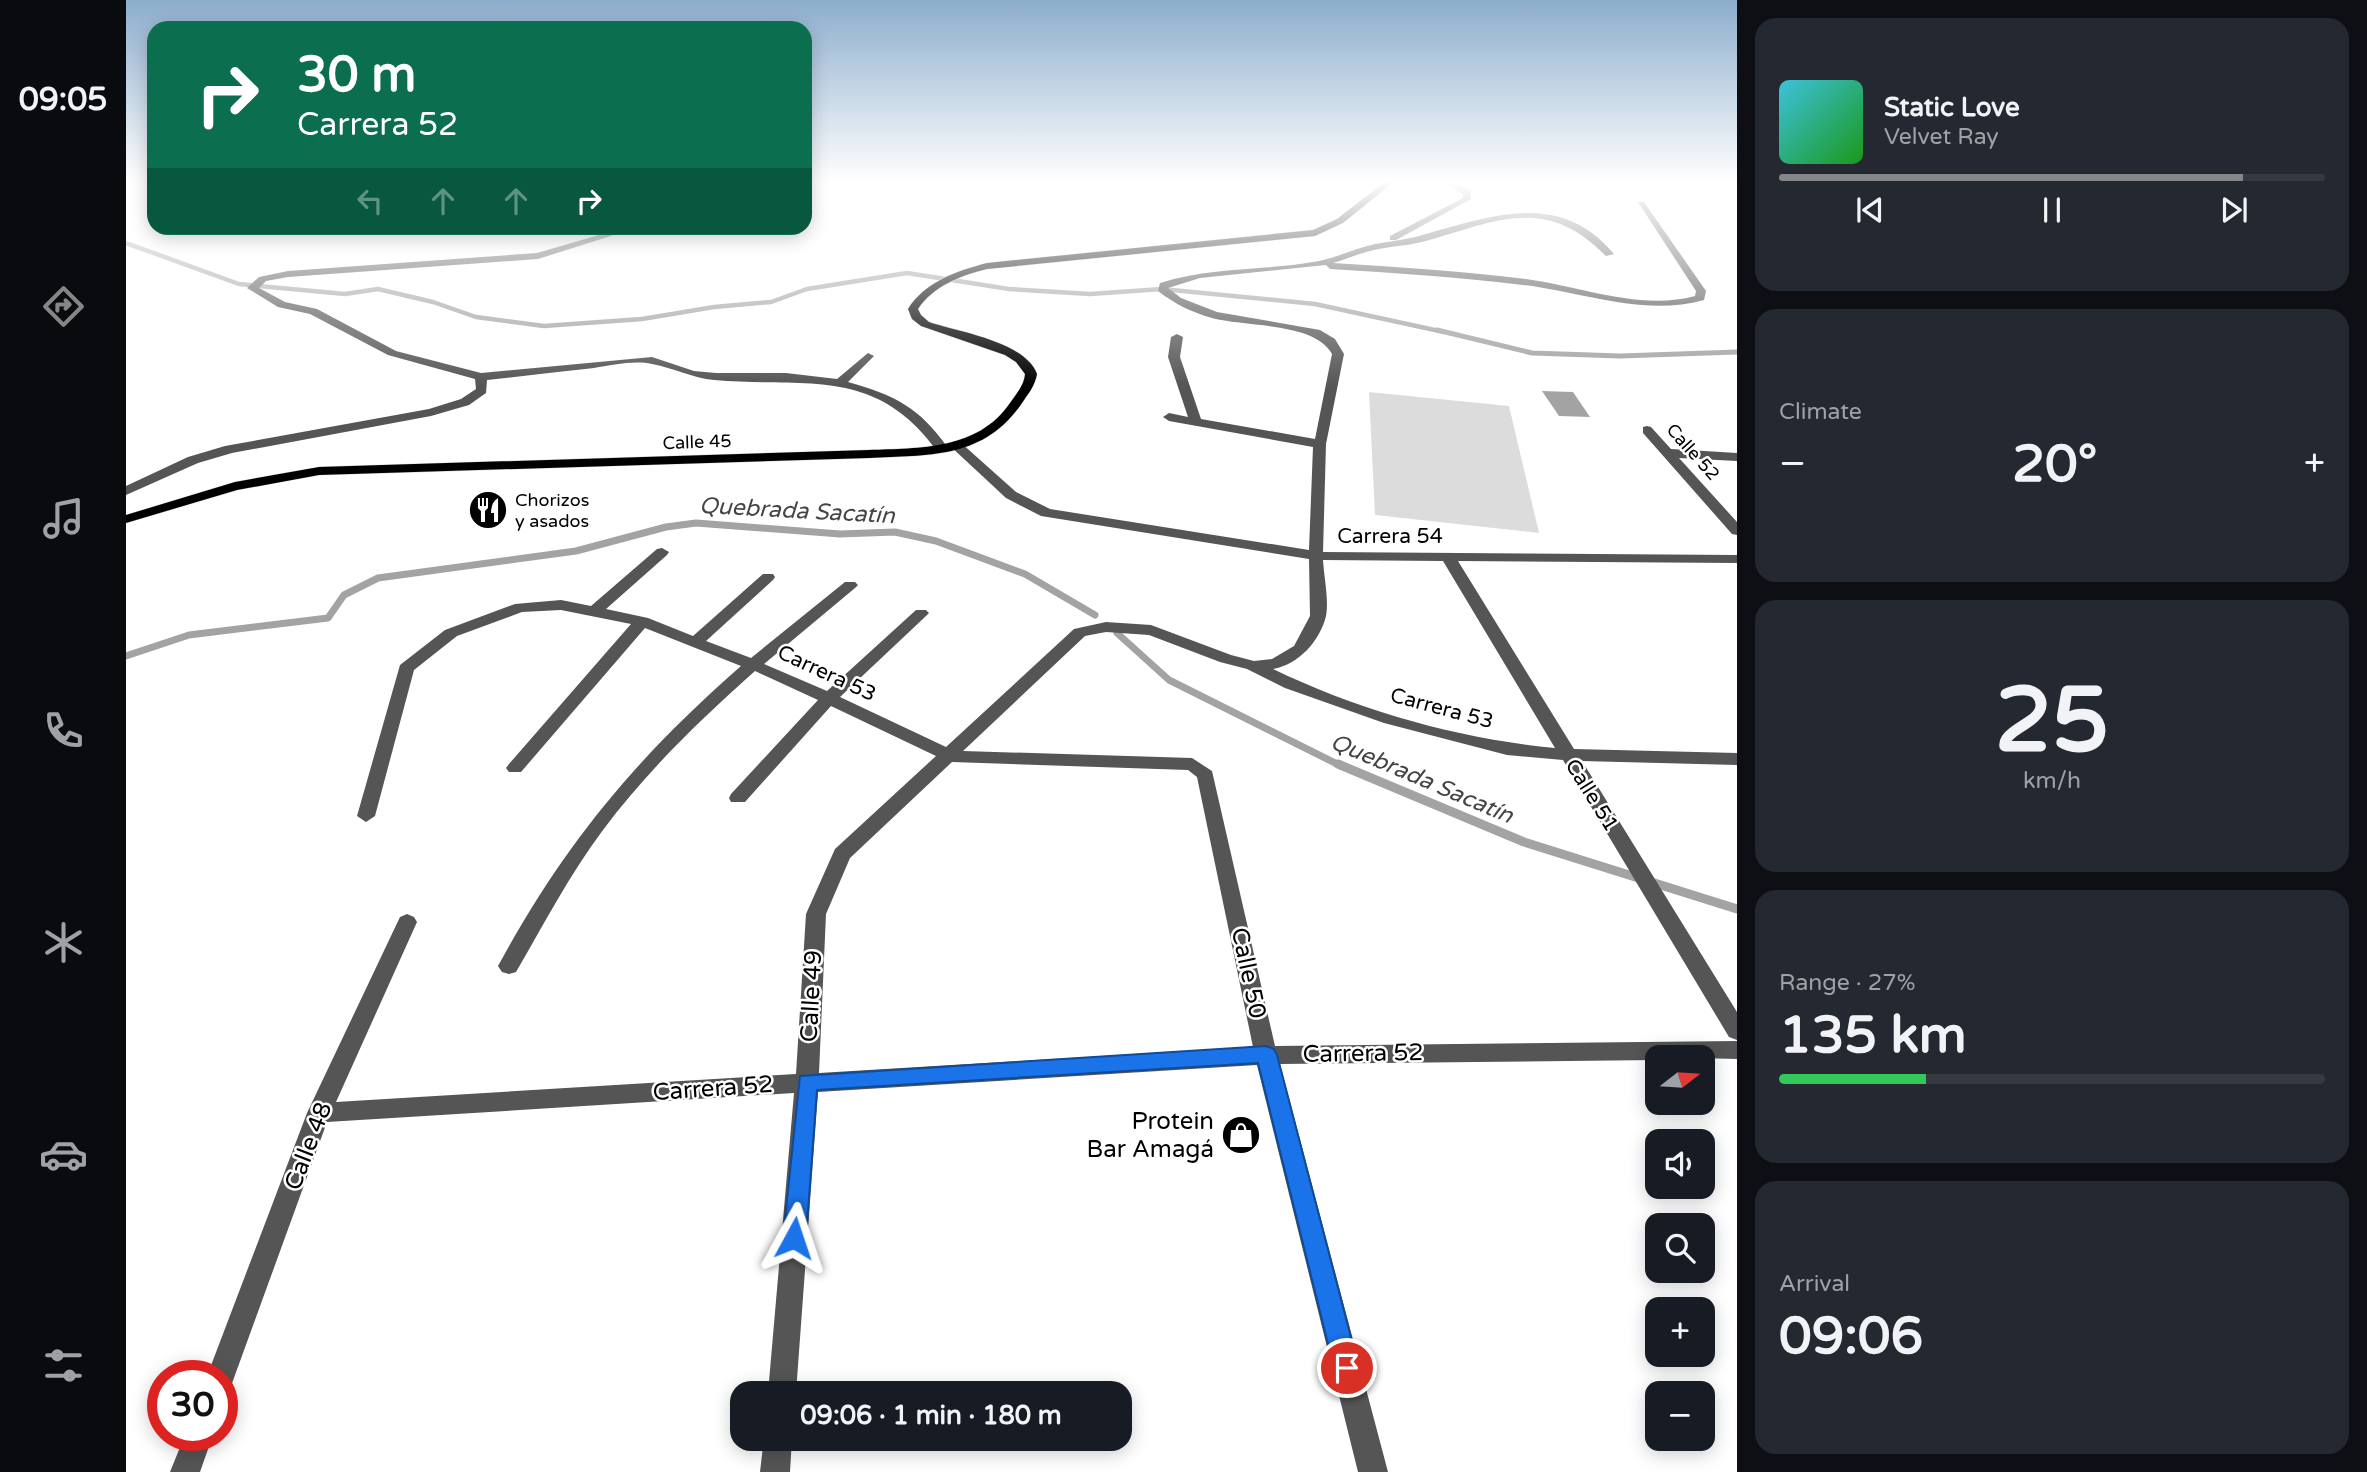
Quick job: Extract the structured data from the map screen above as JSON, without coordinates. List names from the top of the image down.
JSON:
{
  "streets": {
    "main road": ["Calle 45"],
    "street": [
      "Calle 52",
      "Carrera 54",
      "Carrera 53",
      "Calle 51",
      "Calle 50",
      "Calle 49",
      "Carrera 52",
      "Calle 48"
    ]
  },
  "crossings": [
    ["Calle 45", "Carrera 54"],
    ["Carrera 54", "Calle 51"],
    ["Carrera 53", "Calle 51"],
    ["Carrera 53", "Calle 50"],
    ["Carrera 53", "Calle 49"],
    ["Calle 50", "Carrera 52"],
    ["Calle 49", "Carrera 52"],
    ["Carrera 52", "Calle 48"]
  ],
  "water": ["Quebrada Sacatín"],
  "places": {
    "restaurant": ["Chorizos y asados"],
    "shop": ["Protein Bar Amagá"]
  },
  "north": "right",
  "page": {
    "tabs": "09:05",
    "turn": ["30 m", "Carrera 52"],
    "song": ["Static Love", "Velvet Ray"],
    "tile": [
      "Climate",
      ["25", "km/h"],
      ["Range · 27%", "135 km"],
      ["Arrival", "09:06"]
    ],
    "heat": ["−", "20°", "+"],
    "map_buttons": ["+", "−"],
    "limit": "30",
    "trip": "09:06 · 1 min · 180 m"
  }
}
